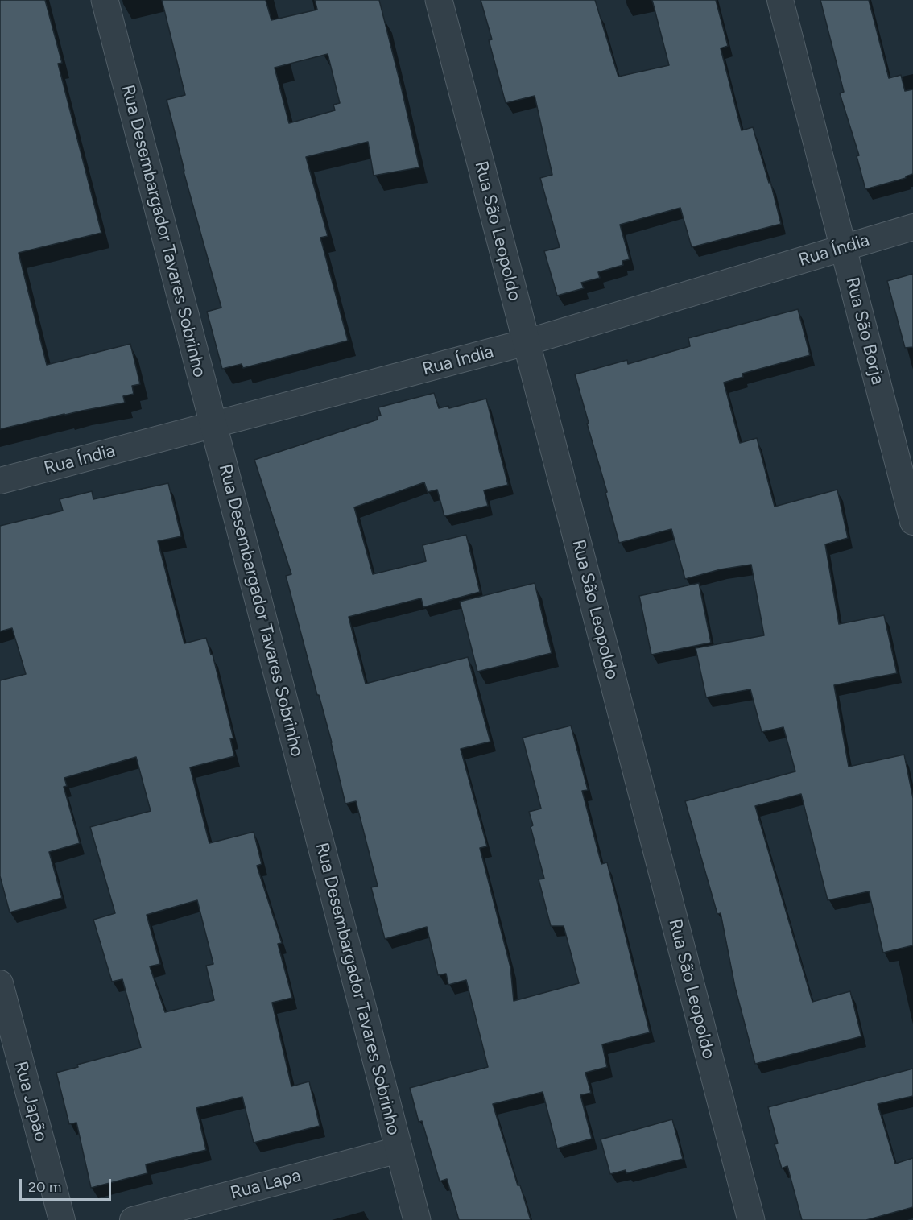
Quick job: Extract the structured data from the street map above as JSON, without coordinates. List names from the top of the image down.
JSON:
{
  "streets": {
    "street": [
      "Rua Desembargador Tavares Sobrinho",
      "Rua São Leopoldo",
      "Rua Índia",
      "Rua São Borja",
      "Rua Japão",
      "Rua Lapa"
    ]
  },
  "crossings": [
    ["Rua Desembargador Tavares Sobrinho", "Rua Índia"],
    ["Rua Desembargador Tavares Sobrinho", "Rua Lapa"],
    ["Rua São Leopoldo", "Rua Índia"],
    ["Rua Índia", "Rua São Borja"]
  ],
  "scale_bar": "20 m"
}
